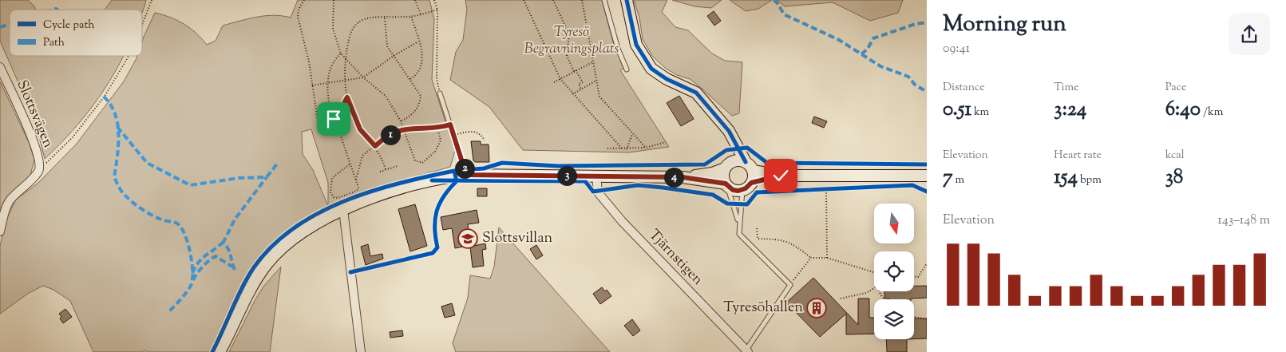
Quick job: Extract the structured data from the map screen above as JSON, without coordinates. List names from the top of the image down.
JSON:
{
  "streets": {
    "street": ["Slottsvägen", "Tjärnstigen"]
  },
  "parks": ["Tyresö Begravningsplats"],
  "places": {
    "school or university": ["Slottsvillan"],
    "building": ["Tyresöhallen"]
  },
  "legend": ["Cycle path", "Path"],
  "north": "bottom",
  "page": {
    "heading": ["Morning run", "09:41"],
    "stats": [
      ["Distance", "0.51 km"],
      ["Time", "3:24"],
      ["Pace", "6:40 /km"],
      ["Elevation", "7 m"],
      ["Heart rate", "154 bpm"],
      ["kcal", "38"]
    ],
    "pins": [
      "1",
      "2",
      "3",
      "4"
    ],
    "chart": ["Elevation", "143–148 m"]
  }
}
